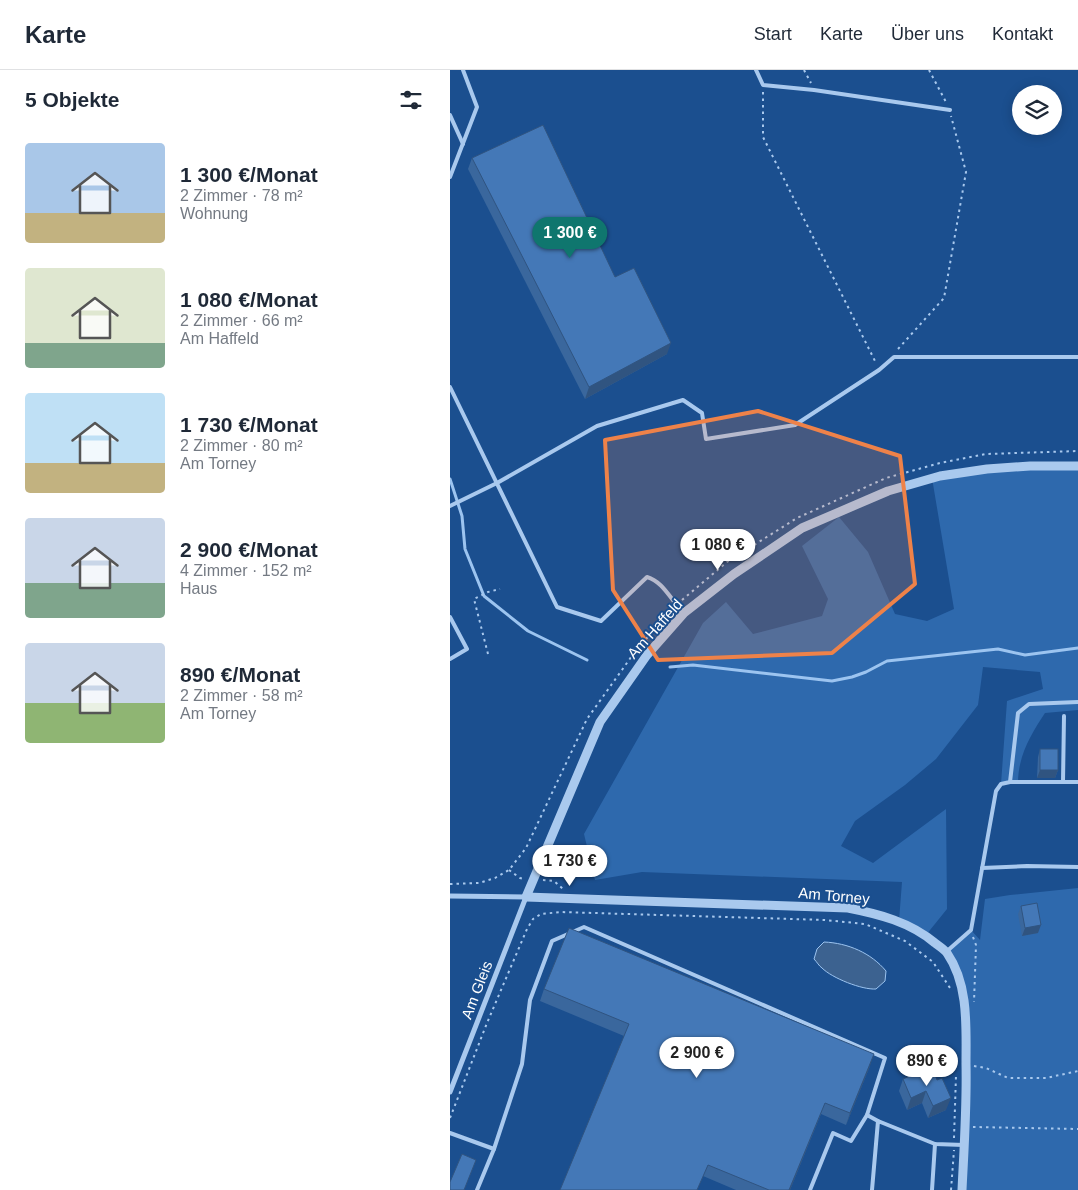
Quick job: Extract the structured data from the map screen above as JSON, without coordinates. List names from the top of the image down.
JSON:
{
  "streets": {
    "street": ["Am Haffeld", "Am Torney", "Am Gleis"]
  },
  "crossings": [
    ["Am Haffeld", "Am Torney"],
    ["Am Haffeld", "Am Gleis"],
    ["Am Torney", "Am Gleis"]
  ],
  "page": {
    "header": "Karte",
    "nav": [
      "Start",
      "Karte",
      "Über uns",
      "Kontakt"
    ],
    "heading": "5 Objekte",
    "list": [
      {
        "name": "1 300 €/Monat",
        "note": "2 Zimmer · 78 m² · Wohnung"
      },
      {
        "name": "1 080 €/Monat",
        "note": "2 Zimmer · 66 m² · Am Haffeld"
      },
      {
        "name": "1 730 €/Monat",
        "note": "2 Zimmer · 80 m² · Am Torney"
      },
      {
        "name": "2 900 €/Monat",
        "note": "4 Zimmer · 152 m² · Haus"
      },
      {
        "name": "890 €/Monat",
        "note": "2 Zimmer · 58 m² · Am Torney"
      }
    ],
    "price": [
      "1 300 €",
      "1 080 €",
      "1 730 €",
      "2 900 €",
      "890 €"
    ]
  }
}
